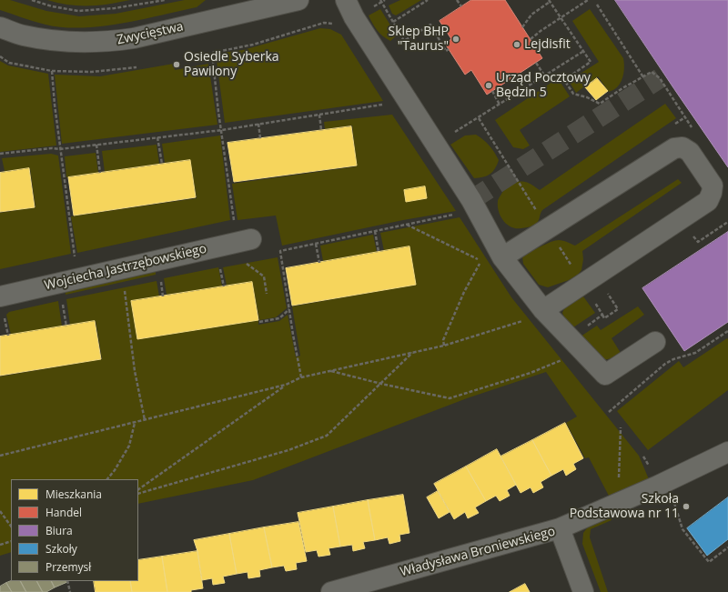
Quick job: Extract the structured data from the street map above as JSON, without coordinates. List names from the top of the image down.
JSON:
{
  "streets": {
    "street": ["Zwycięstwa", "Wojciecha Jastrzębowskiego", "Władysława Broniewskiego"]
  },
  "places": [
    "Sklep BHP \"Taurus\"",
    "Lejdisfit",
    "Osiedle Syberka Pawilony",
    "Urząd Pocztowy Będzin 5",
    "Szkoła Podstawowa nr 11"
  ],
  "legend": [
    "Mieszkania",
    "Handel",
    "Biura",
    "Szkoły",
    "Przemysł"
  ]
}
